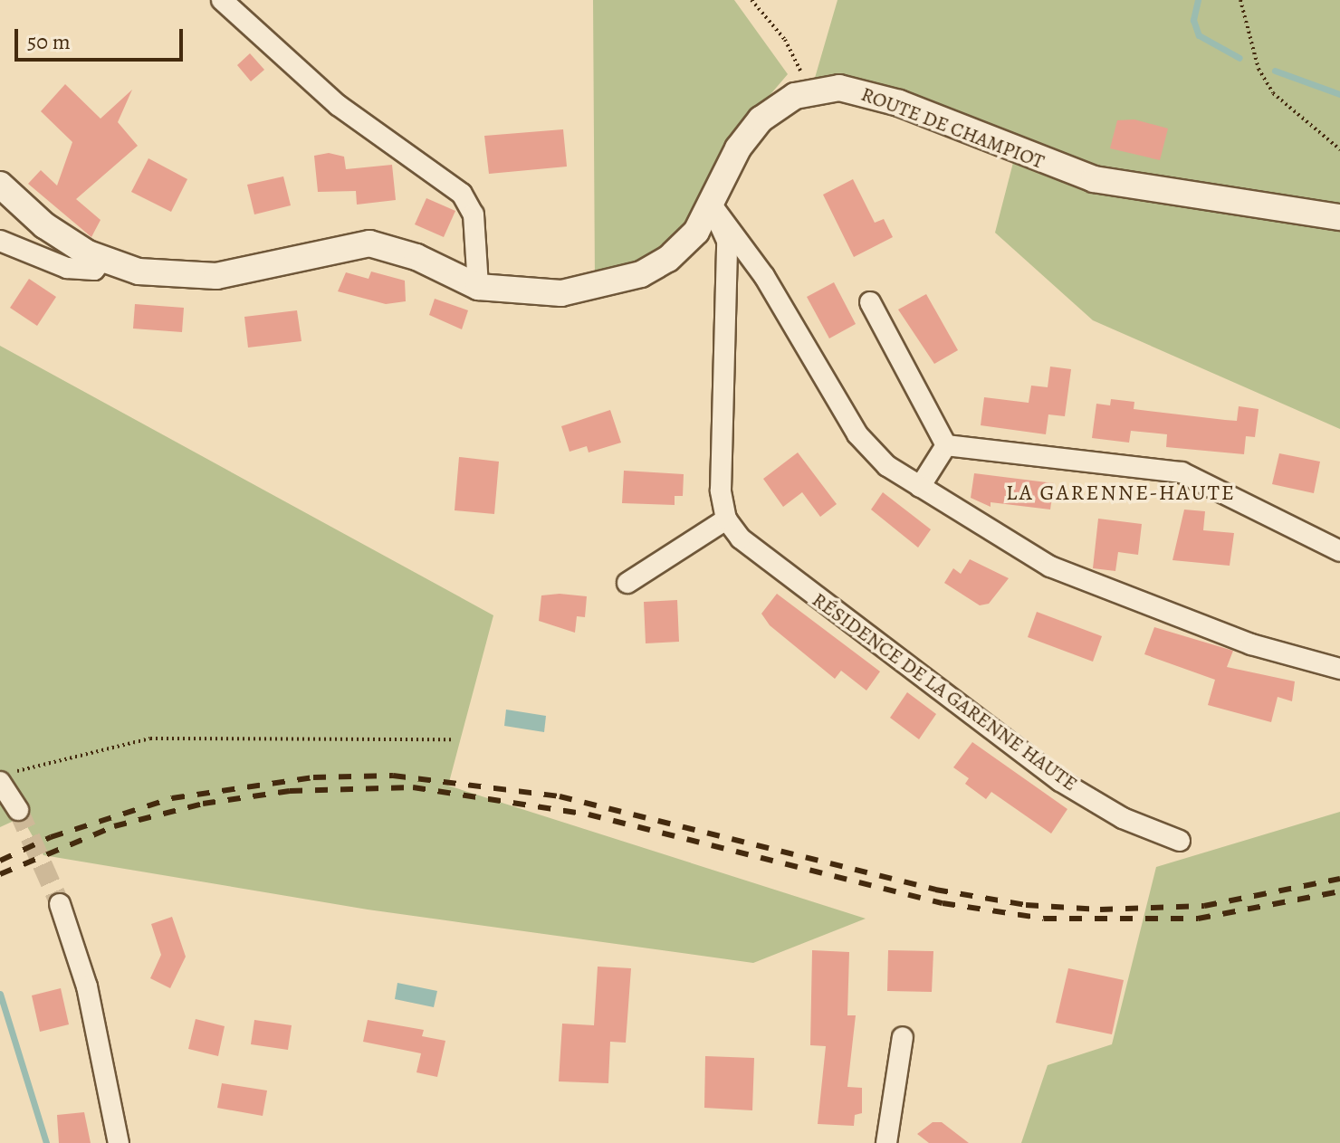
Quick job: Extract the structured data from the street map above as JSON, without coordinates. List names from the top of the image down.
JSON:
{
  "streets": {
    "street": ["ROUTE DE CHAMPIOT", "RÉSIDENCE DE LA GARENNE HAUTE"]
  },
  "districts": ["LA GARENNE-HAUTE"],
  "scale_bar": "50 m"
}
